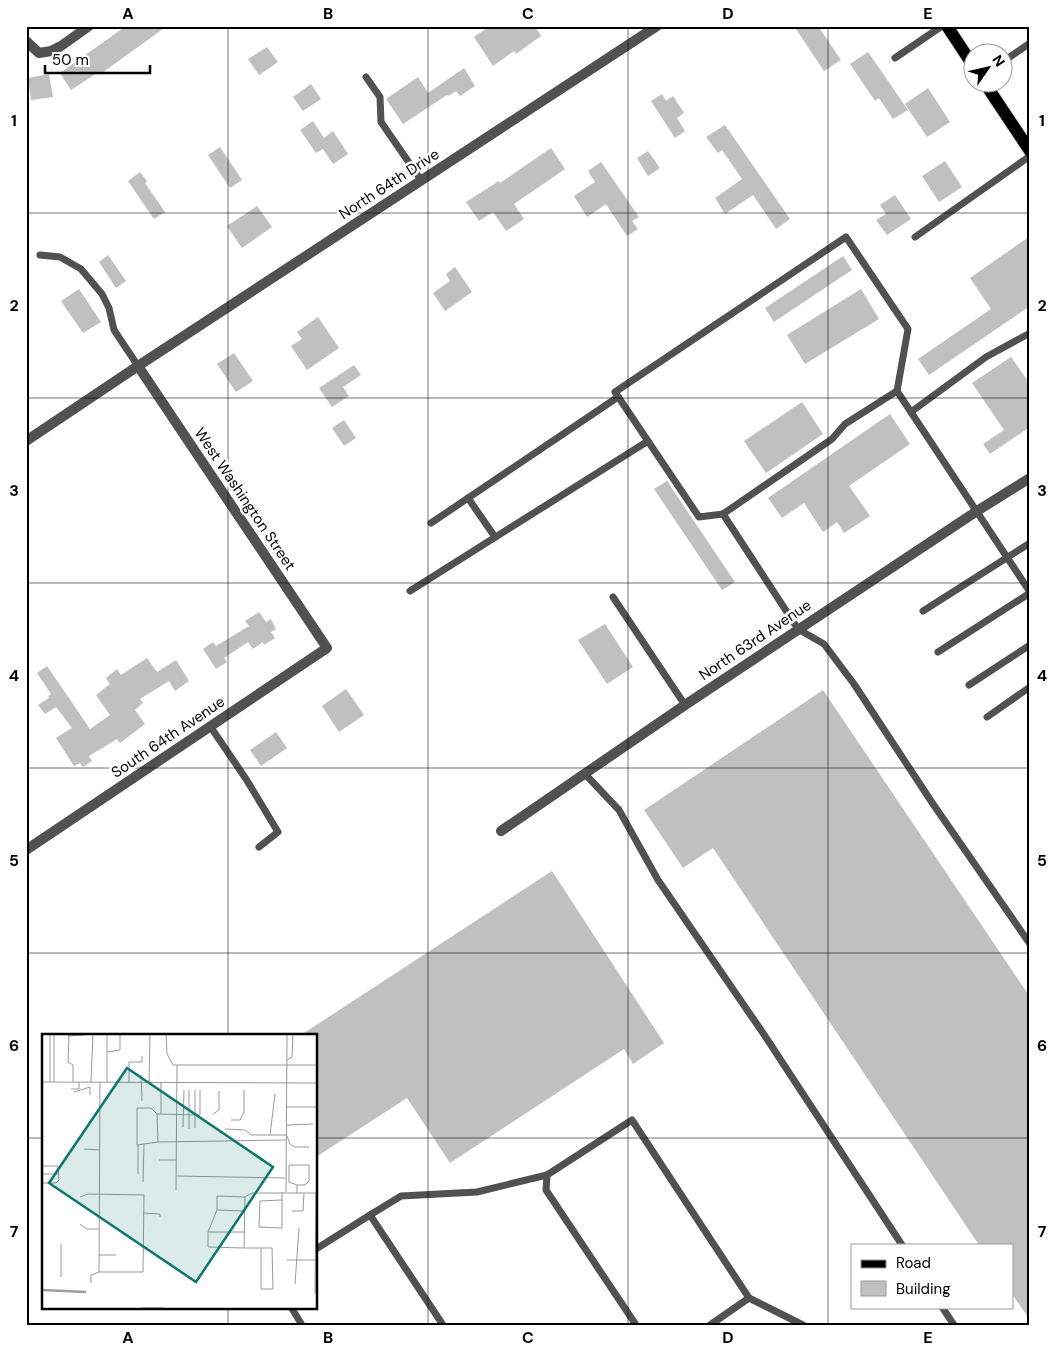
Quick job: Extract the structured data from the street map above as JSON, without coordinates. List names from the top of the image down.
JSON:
{
  "streets": {
    "street": [
      "North 64th Drive",
      "West Washington Street",
      "North 63rd Avenue",
      "South 64th Avenue"
    ]
  },
  "crossings": [
    ["North 64th Drive", "West Washington Street"],
    ["West Washington Street", "South 64th Avenue"]
  ],
  "legend": ["Road", "Building"],
  "scale_bar": "50 m",
  "north": "top right",
  "grid": {
    "columns": [
      "A",
      "B",
      "C",
      "D",
      "E"
    ],
    "rows": [
      "1",
      "2",
      "3",
      "4",
      "5",
      "6",
      "7"
    ]
  }
}
